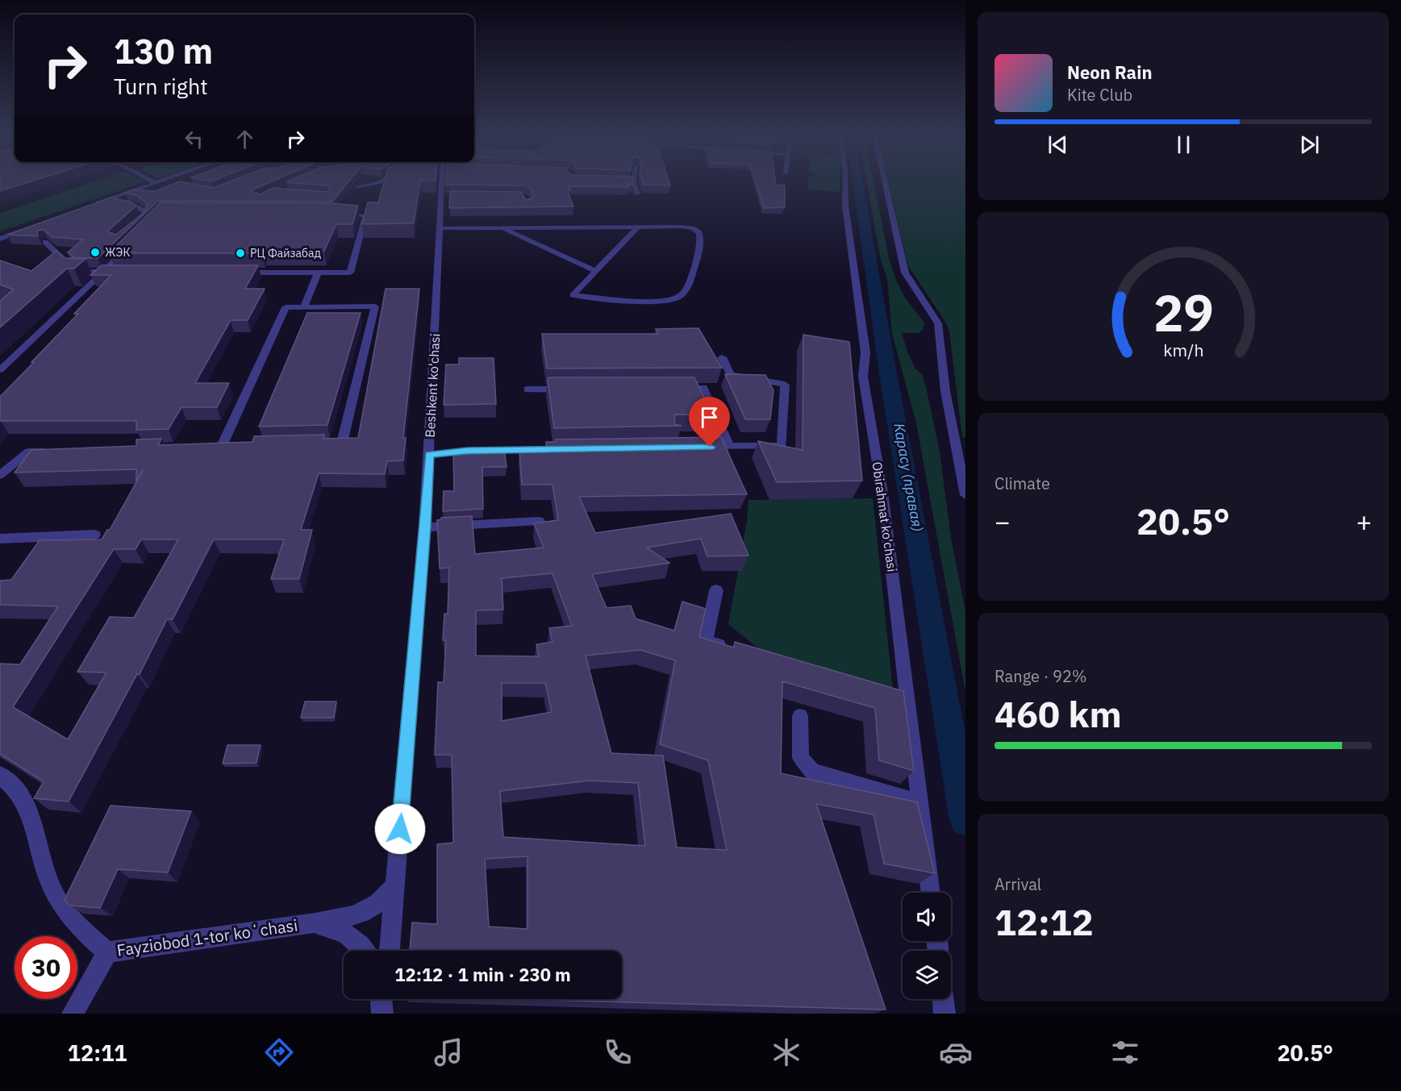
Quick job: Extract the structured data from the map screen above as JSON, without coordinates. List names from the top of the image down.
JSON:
{
  "streets": {
    "street": ["Beshkent ko'chasi", "Obirahmat ko'chasi", "Fayziobod 1-tor koʻchasi"]
  },
  "water": ["Карасу (правая)"],
  "places": ["ЖЭК", "РЦ Файзабад"],
  "page": {
    "turn": ["130 m", "Turn right"],
    "song": ["Neon Rain", "Kite Club"],
    "tile": [
      "Climate",
      ["Range · 92%", "460 km"],
      ["Arrival", "12:12"]
    ],
    "heat": ["−", "20.5°", "+"],
    "limit": "30",
    "trip": "12:12 · 1 min · 230 m",
    "tabs": ["12:11", "20.5°"],
    "gauge": ["29", "km/h"]
  }
}
